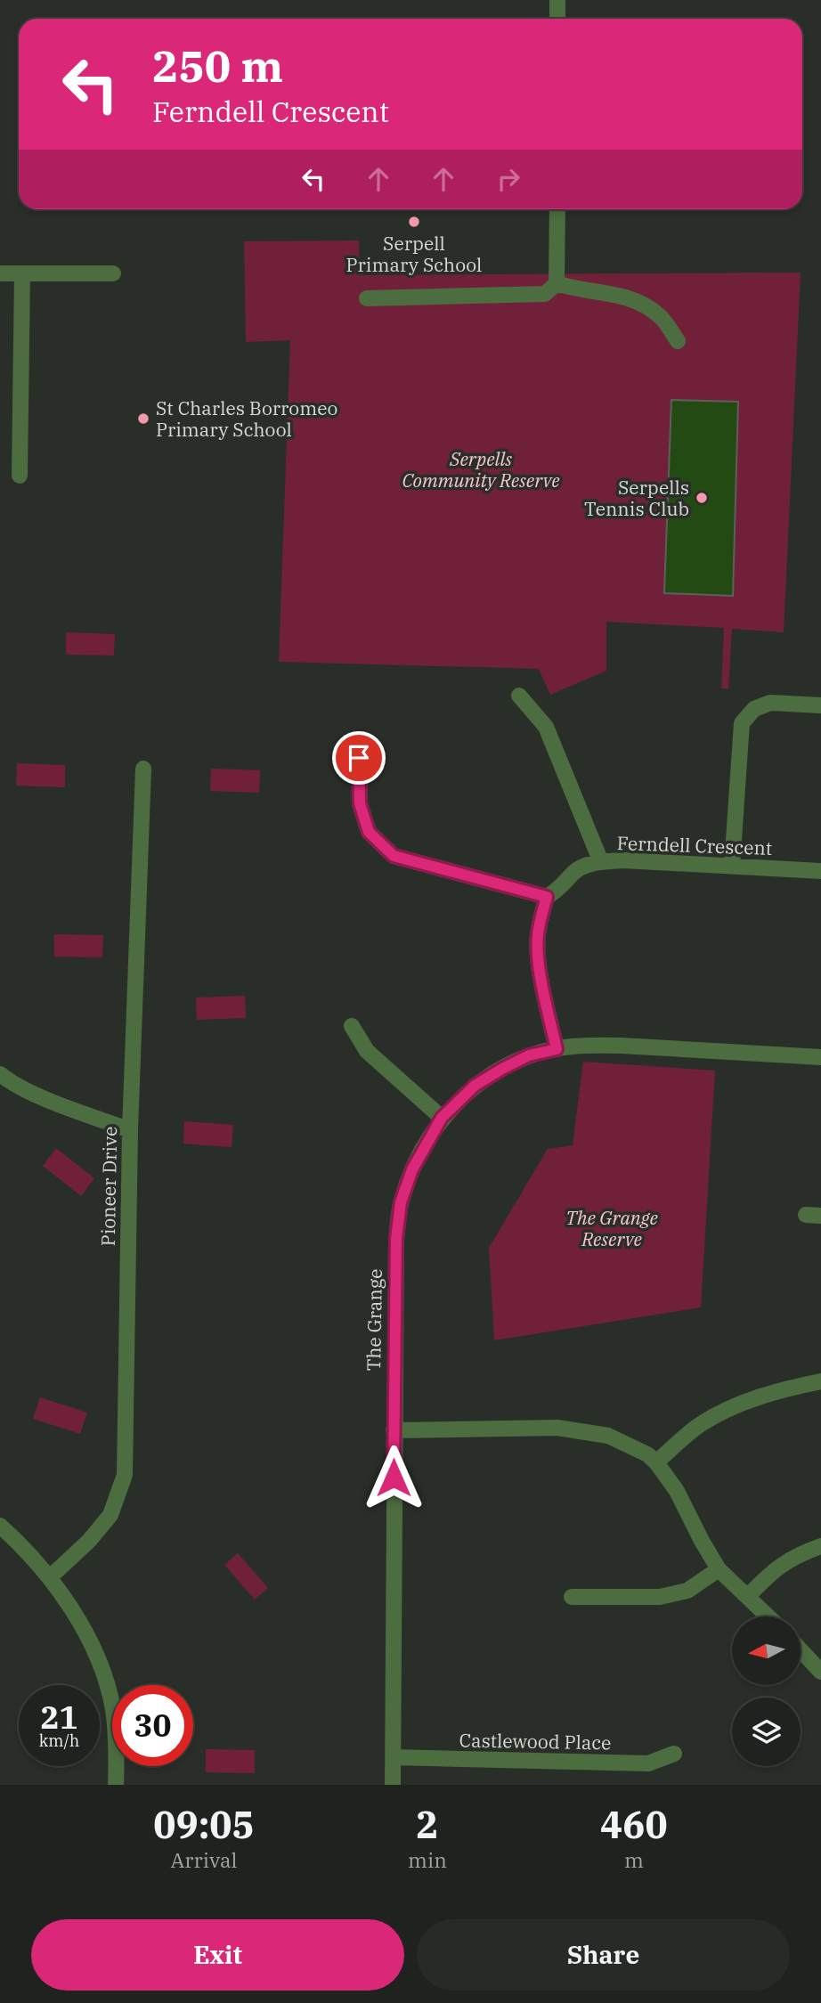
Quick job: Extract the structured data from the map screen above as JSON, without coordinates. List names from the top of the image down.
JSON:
{
  "streets": {
    "street": [
      "Ferndell Crescent",
      "Pioneer Drive",
      "The Grange",
      "Castlewood Place"
    ]
  },
  "crossings": [
    ["The Grange", "Castlewood Place"]
  ],
  "parks": ["Serpells Community Reserve", "The Grange Reserve"],
  "places": ["Serpell Primary School", "St Charles Borromeo Primary School", "Serpells Tennis Club"],
  "north": "left",
  "page": {
    "turn": ["250 m", "Ferndell Crescent"],
    "speed": "21 km/h",
    "limit": "30",
    "eta": [
      "09:05",
      "Arrival",
      "2",
      "min",
      "460",
      "m"
    ],
    "buttons": ["Exit", "Share"]
  }
}
